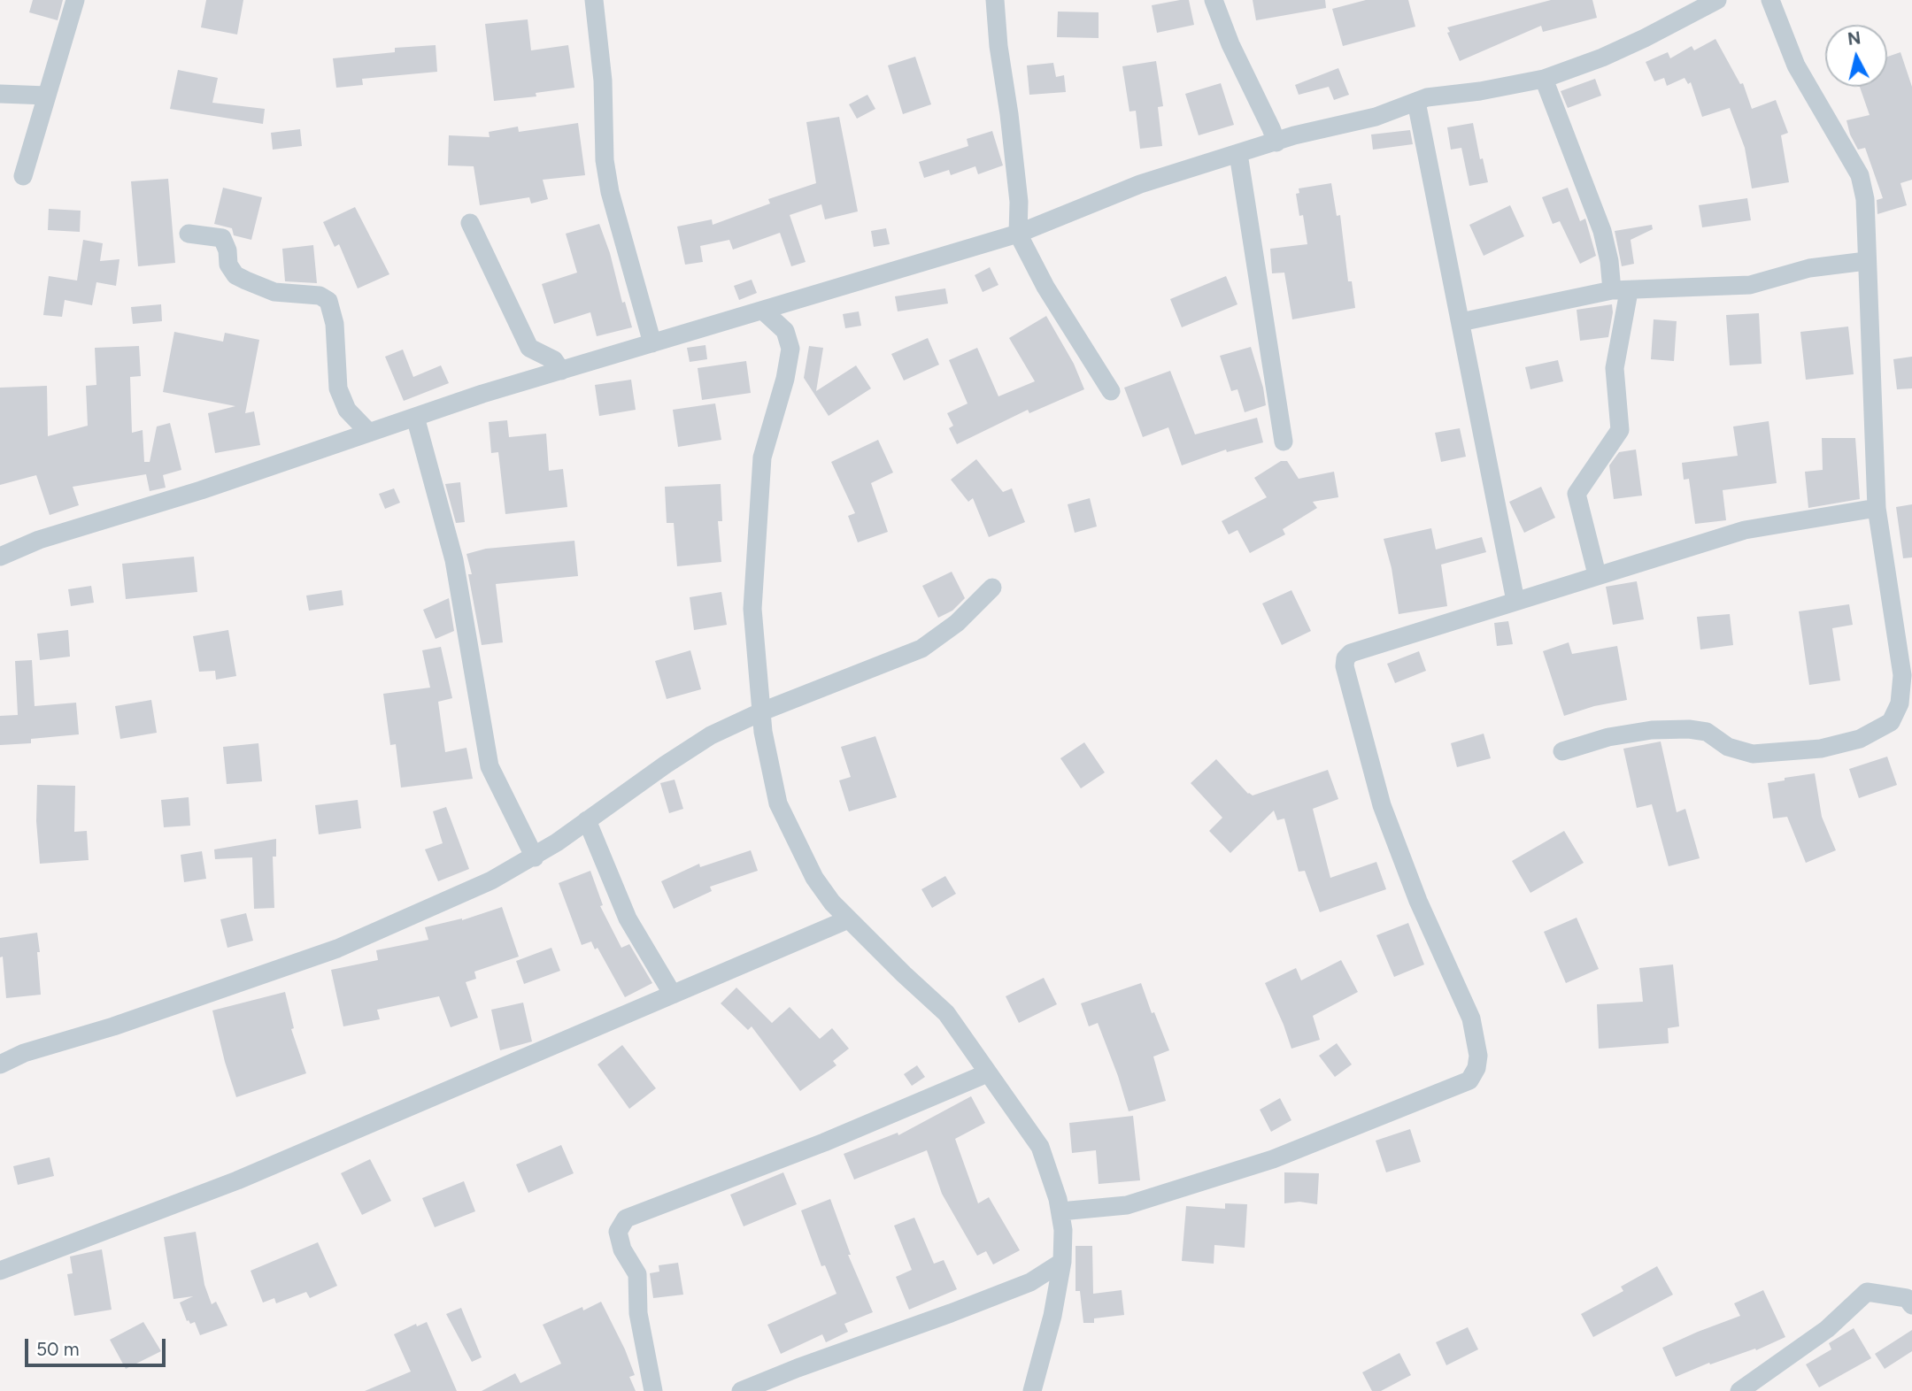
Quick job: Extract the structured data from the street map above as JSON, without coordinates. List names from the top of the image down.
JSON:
{
  "scale_bar": "50 m",
  "north": "top"
}
